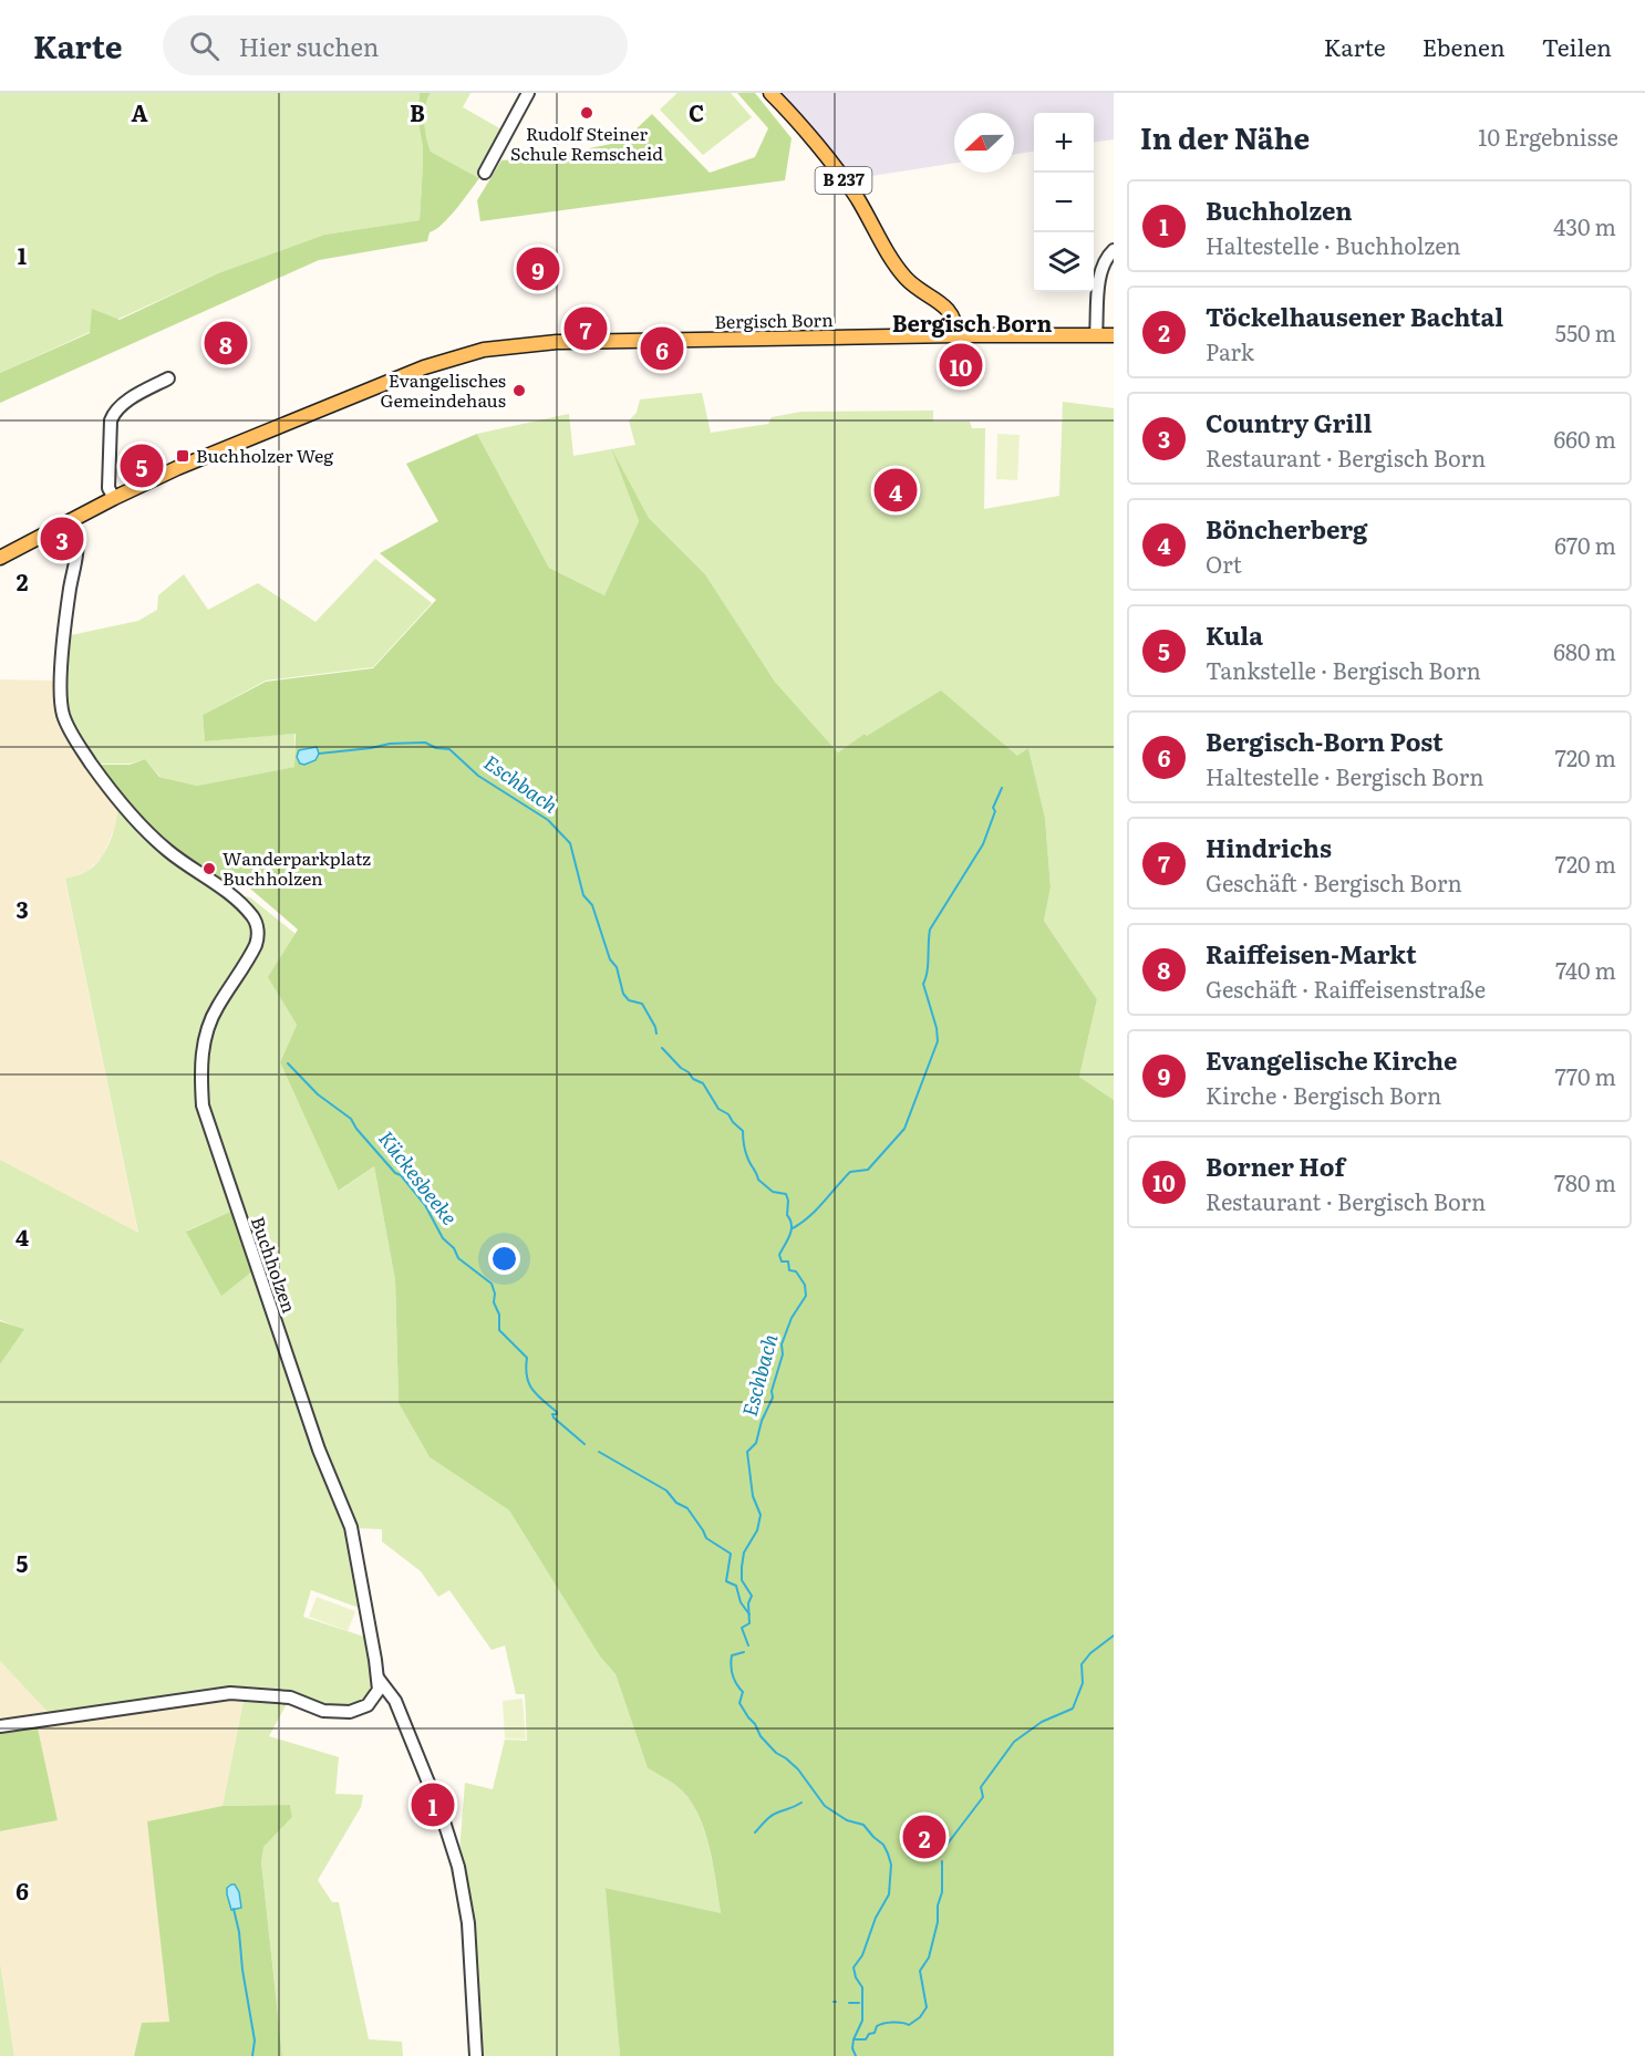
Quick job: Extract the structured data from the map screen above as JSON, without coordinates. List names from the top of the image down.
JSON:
{
  "streets": {
    "main road": ["B 237", "Bergisch Born"],
    "street": ["Buchholzen"]
  },
  "crossings": [
    ["B 237", "Bergisch Born"],
    ["Bergisch Born", "Buchholzen"]
  ],
  "districts": ["Bergisch Born"],
  "water": ["Eschbach", "Kückesbeeke"],
  "places": {
    "other": ["Rudolf Steiner Schule Remscheid", "Evangelisches Gemeindehaus", "Wanderparkplatz Buchholzen"],
    "transit": ["Buchholzer Weg"]
  },
  "north": "left",
  "page": {
    "header": "Karte",
    "search": "Hier suchen",
    "nav": ["Karte", "Ebenen", "Teilen"],
    "heading": ["In der Nähe", "10 Ergebnisse"],
    "map_buttons": ["+", "−"],
    "list": [
      {
        "mark": "1",
        "name": "Buchholzen",
        "note": "Haltestelle · Buchholzen",
        "value": "430 m"
      },
      {
        "mark": "2",
        "name": "Töckelhausener Bachtal",
        "note": "Park",
        "value": "550 m"
      },
      {
        "mark": "3",
        "name": "Country Grill",
        "note": "Restaurant · Bergisch Born",
        "value": "660 m"
      },
      {
        "mark": "4",
        "name": "Böncherberg",
        "note": "Ort",
        "value": "670 m"
      },
      {
        "mark": "5",
        "name": "Kula",
        "note": "Tankstelle · Bergisch Born",
        "value": "680 m"
      },
      {
        "mark": "6",
        "name": "Bergisch-Born Post",
        "note": "Haltestelle · Bergisch Born",
        "value": "720 m"
      },
      {
        "mark": "7",
        "name": "Hindrichs",
        "note": "Geschäft · Bergisch Born",
        "value": "720 m"
      },
      {
        "mark": "8",
        "name": "Raiffeisen-Markt",
        "note": "Geschäft · Raiffeisenstraße",
        "value": "740 m"
      },
      {
        "mark": "9",
        "name": "Evangelische Kirche",
        "note": "Kirche · Bergisch Born",
        "value": "770 m"
      },
      {
        "mark": "10",
        "name": "Borner Hof",
        "note": "Restaurant · Bergisch Born",
        "value": "780 m"
      }
    ],
    "pins": [
      "9",
      "7",
      "8",
      "6",
      "10",
      "5",
      "4",
      "3",
      "1",
      "2"
    ]
  },
  "grid": {
    "columns": ["A", "B", "C"],
    "rows": [
      "1",
      "2",
      "3",
      "4",
      "5",
      "6"
    ]
  }
}
